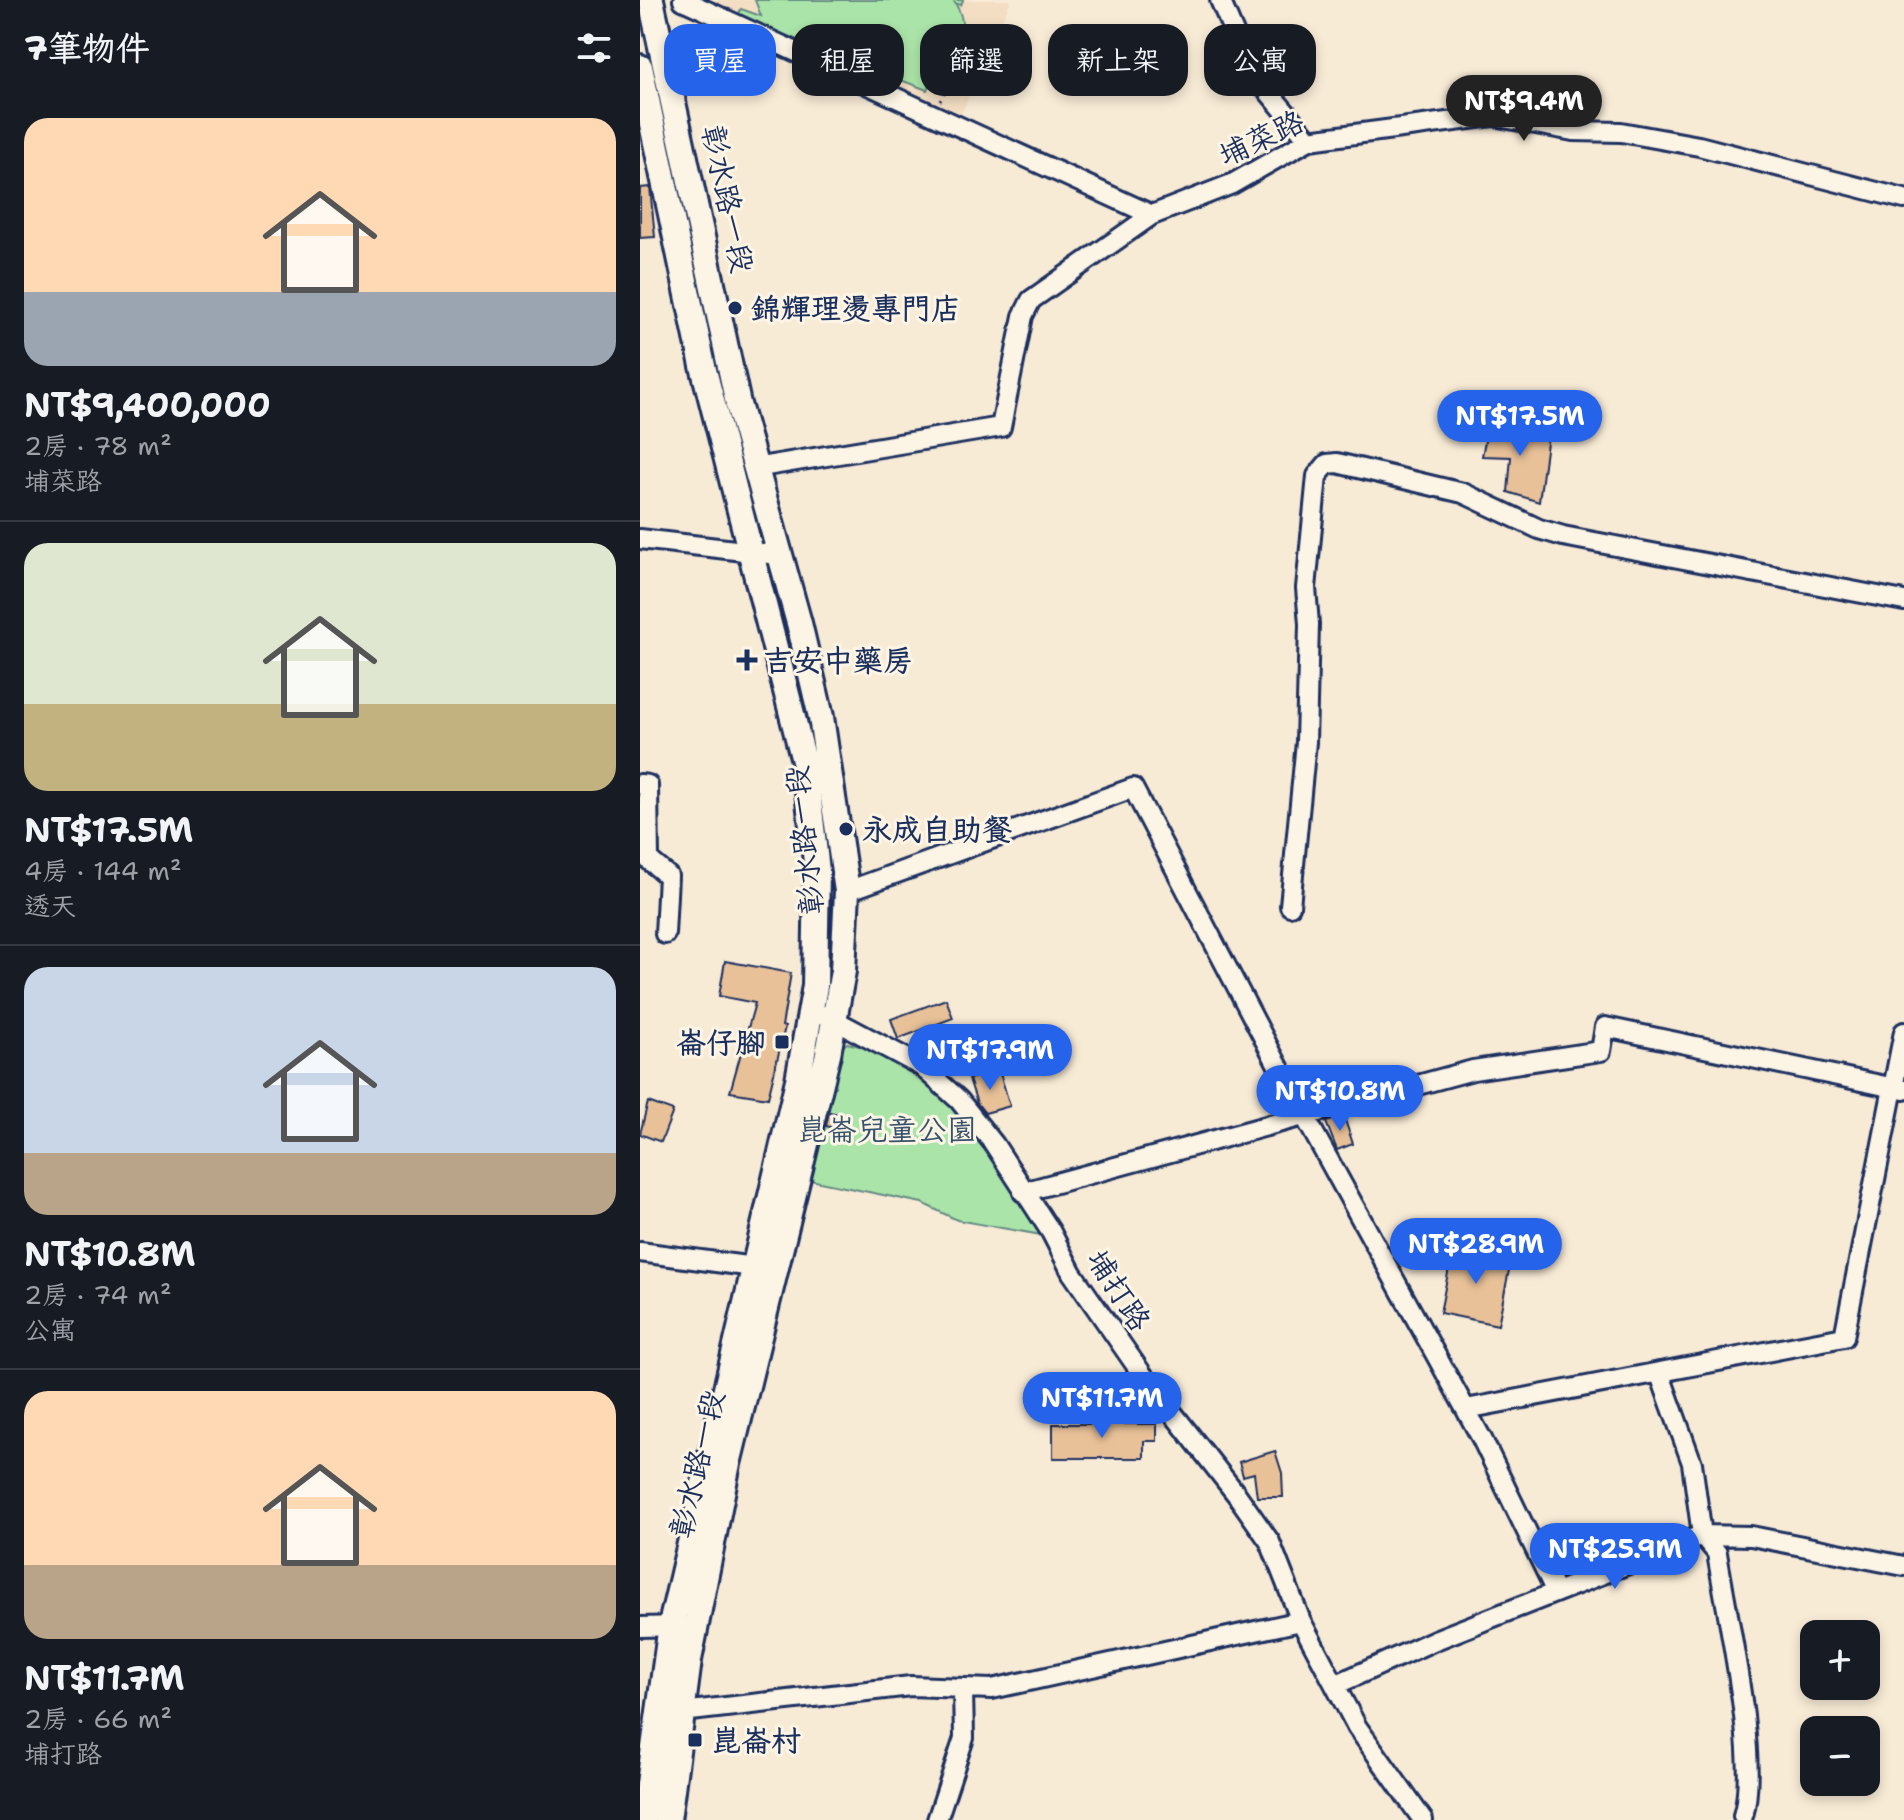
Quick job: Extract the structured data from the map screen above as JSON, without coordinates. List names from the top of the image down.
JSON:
{
  "streets": {
    "main road": ["彰水路一段"],
    "street": ["埔菜路", "埔打路"]
  },
  "crossings": [
    ["埔菜路", "彰水路一段"],
    ["彰水路一段", "埔打路"]
  ],
  "parks": ["崑崙兒童公園"],
  "places": {
    "other": ["錦輝理燙專門店", "永成自助餐"],
    "health": ["吉安中藥房"],
    "transit": ["崙仔腳", "崑崙村"]
  },
  "page": {
    "heading": "7筆物件",
    "chip": [
      "買屋",
      "租屋",
      "篩選",
      "新上架",
      "公寓"
    ],
    "price": [
      "NT$9.4M",
      "NT$17.5M",
      "NT$17.9M",
      "NT$10.8M",
      "NT$28.9M",
      "NT$11.7M",
      "NT$25.9M"
    ],
    "list": [
      {
        "name": "NT$9,400,000",
        "note": "2房 · 78 m² · 埔菜路"
      },
      {
        "name": "NT$17.5M",
        "note": "4房 · 144 m² · 透天"
      },
      {
        "name": "NT$10.8M",
        "note": "2房 · 74 m² · 公寓"
      },
      {
        "name": "NT$11.7M",
        "note": "2房 · 66 m² · 埔打路"
      }
    ],
    "map_buttons": ["+", "−"]
  }
}
